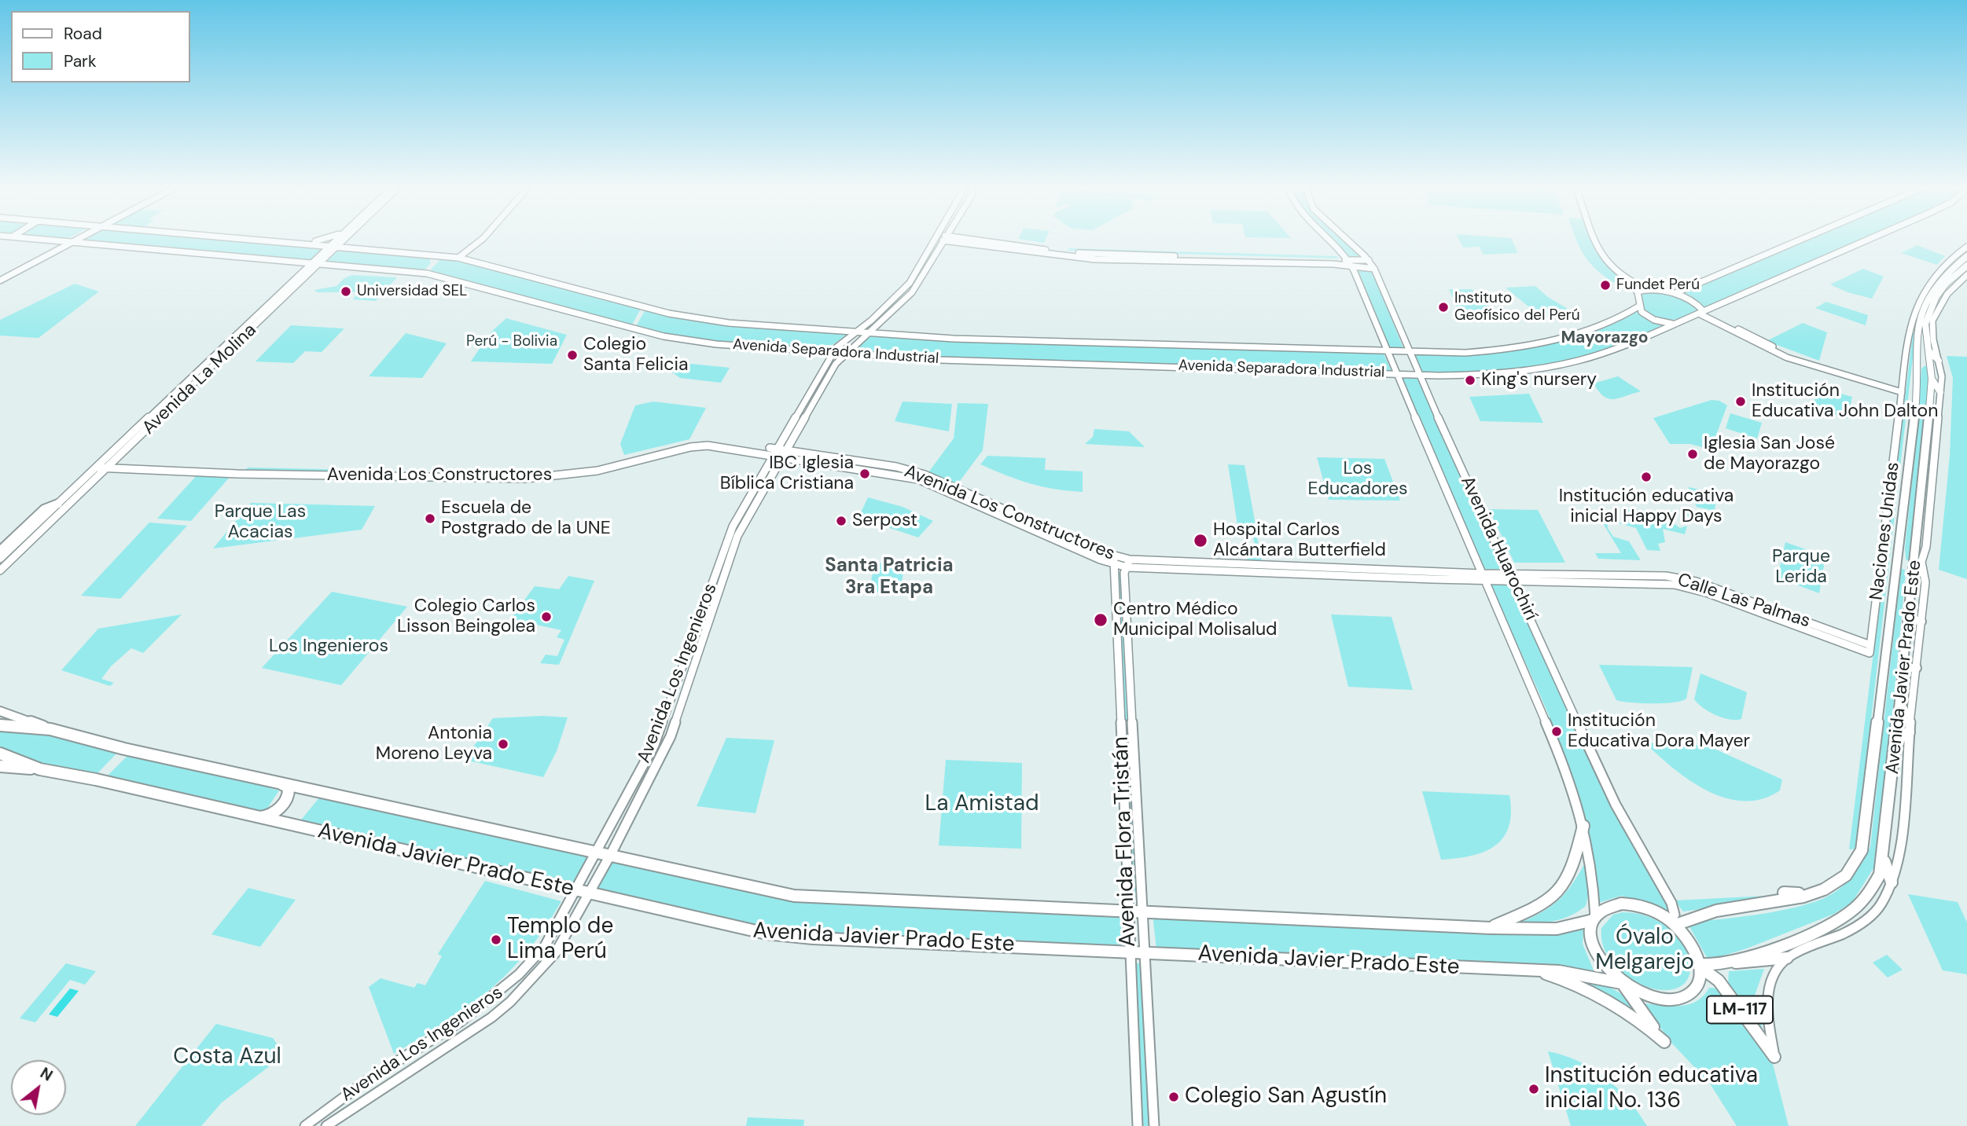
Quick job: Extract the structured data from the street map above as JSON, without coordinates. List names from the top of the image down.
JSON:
{
  "streets": {
    "main road": [
      "Avenida Separadora Industrial",
      "Avenida La Molina",
      "Avenida Los Constructores",
      "Naciones Unidas",
      "Avenida Huarochirí",
      "Calle Las Palmas",
      "Avenida Javier Prado Este",
      "Avenida Los Ingenieros",
      "Avenida Flora Tristán",
      "LM-117"
    ]
  },
  "crossings": [
    ["Avenida Separadora Industrial", "Avenida La Molina"],
    ["Avenida Separadora Industrial", "Avenida Huarochirí"],
    ["Avenida Separadora Industrial", "Avenida Los Ingenieros"],
    ["Avenida La Molina", "Avenida Los Constructores"],
    ["Avenida Los Constructores", "Avenida Huarochirí"],
    ["Avenida Los Constructores", "Calle Las Palmas"],
    ["Avenida Los Constructores", "Avenida Los Ingenieros"],
    ["Avenida Los Constructores", "Avenida Flora Tristán"],
    ["Naciones Unidas", "Calle Las Palmas"],
    ["Avenida Huarochirí", "Calle Las Palmas"],
    ["Avenida Huarochirí", "Avenida Javier Prado Este"],
    ["Avenida Huarochirí", "LM-117"],
    ["Avenida Javier Prado Este", "Avenida Los Ingenieros"],
    ["Avenida Javier Prado Este", "Avenida Flora Tristán"],
    ["Avenida Javier Prado Este", "LM-117"]
  ],
  "districts": ["Mayorazgo", "Santa Patricia 3ra Etapa"],
  "parks": [
    "Perú - Bolivia",
    "Los Educadores",
    "Parque Las Acacias",
    "Parque Lerida",
    "Los Ingenieros",
    "La Amistad",
    "Óvalo Melgarejo",
    "Costa Azul"
  ],
  "places": [
    "Fundet Perú",
    "Universidad SEL",
    "Instituto Geofísico del Perú",
    "Colegio Santa Felicia",
    "King's nursery",
    "Institución Educativa John Dalton",
    "Iglesia San José de Mayorazgo",
    "IBC Iglesia Bíblica Cristiana",
    "Institución educativa inicial Happy Days",
    "Escuela de Postgrado de la UNE",
    "Serpost",
    "Hospital Carlos Alcántara Butterfield",
    "Colegio Carlos Lisson Beingolea",
    "Centro Médico Municipal Molisalud",
    "Institución Educativa Dora Mayer",
    "Antonia Moreno Leyva",
    "Templo de Lima Perú",
    "Institución educativa inicial No. 136",
    "Colegio San Agustín"
  ],
  "legend": ["Road", "Park"],
  "north": "top right"
}
